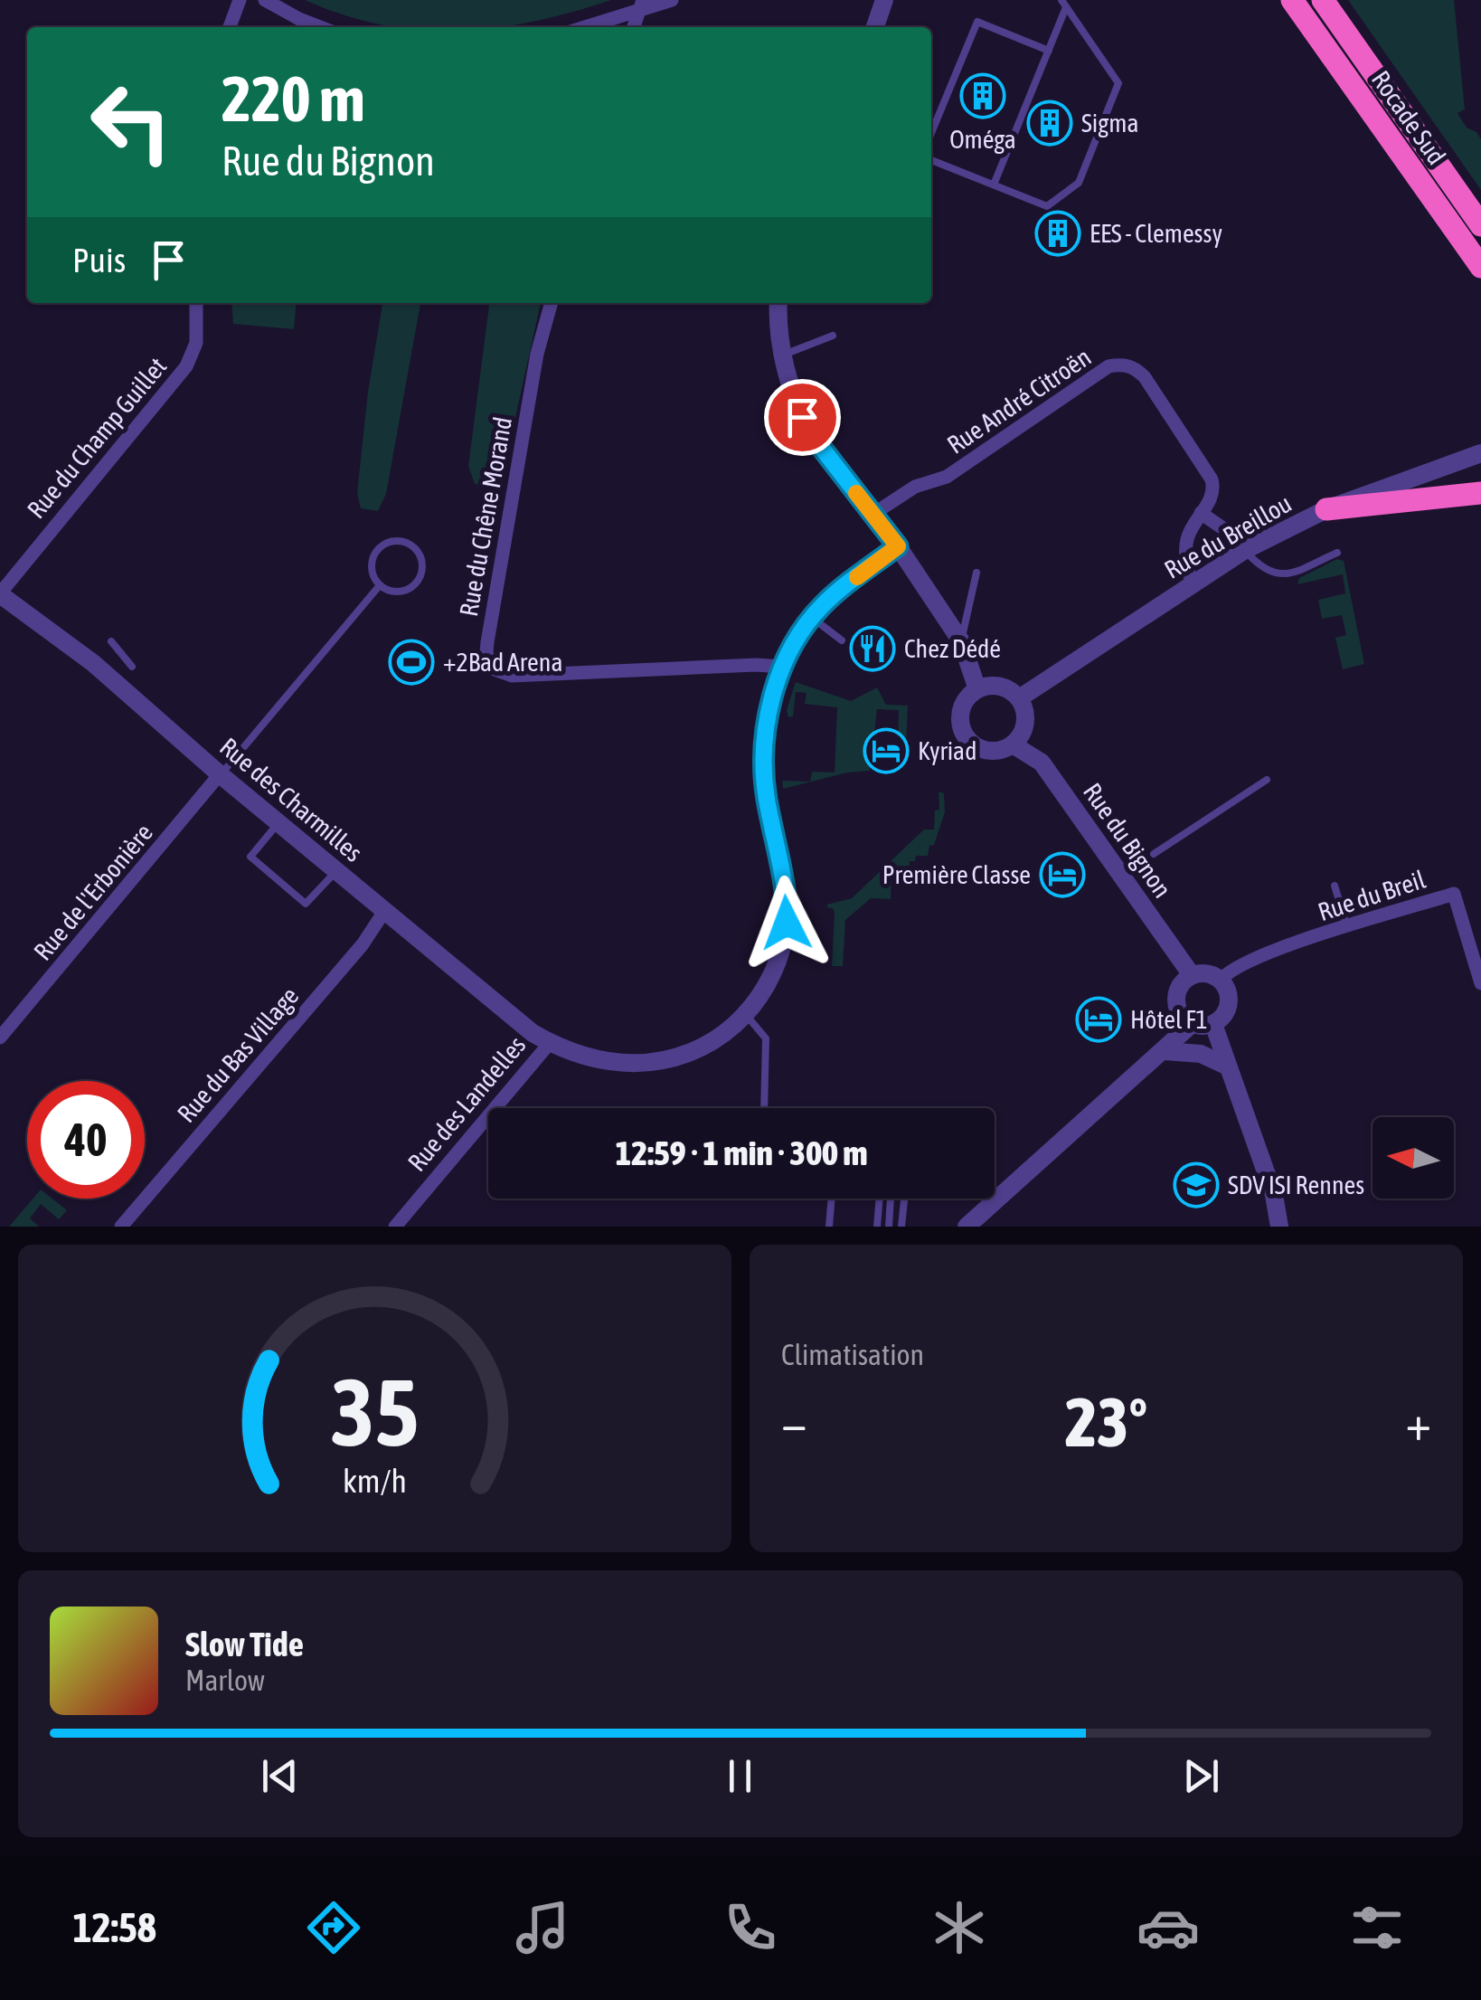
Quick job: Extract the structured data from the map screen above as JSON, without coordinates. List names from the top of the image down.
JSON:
{
  "streets": {
    "highway": ["Rocade Sud"],
    "street": [
      "Rue André Citroën",
      "Rue du Champ Guillet",
      "Rue du Chêne Morand",
      "Rue du Breillou",
      "Rue des Charmilles",
      "Rue du Bignon",
      "Rue de l'Erbonière",
      "Rue du Breil",
      "Rue du Bas Village",
      "Rue des Landelles"
    ]
  },
  "crossings": [
    ["Rue André Citroën", "Rue du Breillou"],
    ["Rue du Champ Guillet", "Rue des Charmilles"],
    ["Rue du Chêne Morand", "Rue des Landelles"],
    ["Rue du Breillou", "Rue du Bignon"],
    ["Rue des Charmilles", "Rue de l'Erbonière"],
    ["Rue des Charmilles", "Rue du Bas Village"],
    ["Rue des Charmilles", "Rue des Landelles"],
    ["Rue du Bignon", "Rue du Breil"]
  ],
  "places": {
    "building": ["Oméga", "Sigma", "EES - Clemessy"],
    "restaurant": ["Chez Dédé"],
    "sports": ["+2Bad Arena"],
    "hotel": ["Kyriad", "Première Classe", "Hôtel F1"],
    "school or university": ["SDV ISI Rennes"]
  },
  "north": "left",
  "page": {
    "turn": ["220 m", "Rue du Bignon"],
    "then": "Puis",
    "limit": "40",
    "trip": "12:59 · 1 min · 300 m",
    "tile": "Climatisation",
    "heat": ["−", "23°", "+"],
    "song": ["Slow Tide", "Marlow"],
    "tabs": "12:58",
    "gauge": ["35", "km/h"]
  }
}
